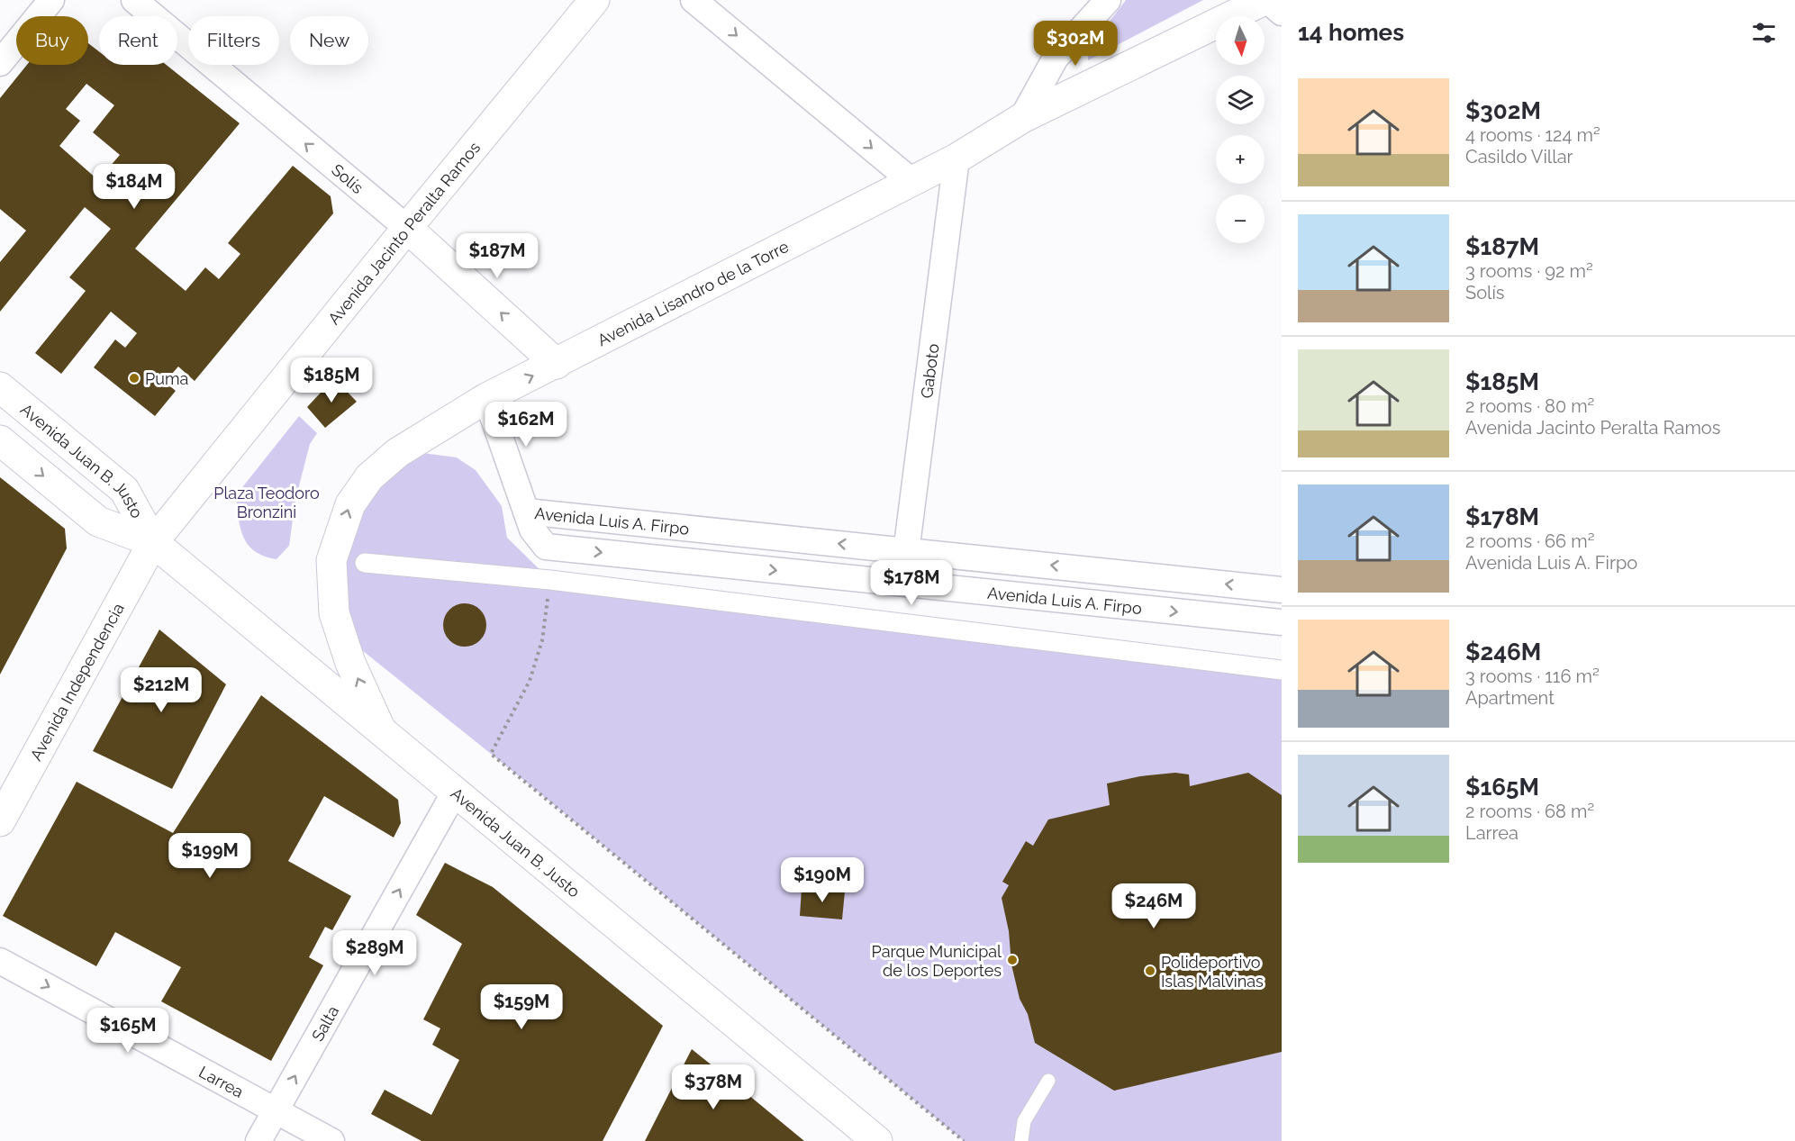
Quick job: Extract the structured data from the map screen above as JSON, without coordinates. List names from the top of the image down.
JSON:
{
  "streets": {
    "main road": [
      "Solís",
      "Avenida Jacinto Peralta Ramos",
      "Avenida Lisandro de la Torre",
      "Avenida Juan B. Justo",
      "Avenida Independencia"
    ],
    "street": [
      "Gaboto",
      "Avenida Luis A. Firpo",
      "Salta",
      "Larrea"
    ]
  },
  "crossings": [
    ["Solís", "Avenida Jacinto Peralta Ramos"],
    ["Solís", "Avenida Lisandro de la Torre"],
    ["Avenida Jacinto Peralta Ramos", "Avenida Juan B. Justo"],
    ["Avenida Jacinto Peralta Ramos", "Avenida Independencia"],
    ["Avenida Lisandro de la Torre", "Gaboto"],
    ["Avenida Lisandro de la Torre", "Avenida Juan B. Justo"],
    ["Gaboto", "Avenida Luis A. Firpo"],
    ["Avenida Juan B. Justo", "Avenida Independencia"],
    ["Avenida Juan B. Justo", "Salta"],
    ["Salta", "Larrea"]
  ],
  "one_way": ["Solís", "Salta", "Larrea"],
  "parks": ["Plaza Teodoro Bronzini"],
  "places": ["Puma", "Parque Municipal de los Deportes", "Polideportivo Islas Malvinas"],
  "north": "bottom",
  "page": {
    "heading": "14 homes",
    "map_buttons": ["+", "−"],
    "chip": [
      "Buy",
      "Rent",
      "Filters",
      "New"
    ],
    "price": [
      "$302M",
      "$184M",
      "$187M",
      "$185M",
      "$162M",
      "$178M",
      "$212M",
      "$199M",
      "$190M",
      "$246M",
      "$289M",
      "$159M",
      "$165M",
      "$378M"
    ],
    "list": [
      {
        "name": "$302M",
        "note": "4 rooms · 124 m² · Casildo Villar"
      },
      {
        "name": "$187M",
        "note": "3 rooms · 92 m² · Solís"
      },
      {
        "name": "$185M",
        "note": "2 rooms · 80 m² · Avenida Jacinto Peralta Ramos"
      },
      {
        "name": "$178M",
        "note": "2 rooms · 66 m² · Avenida Luis A. Firpo"
      },
      {
        "name": "$246M",
        "note": "3 rooms · 116 m² · Apartment"
      },
      {
        "name": "$165M",
        "note": "2 rooms · 68 m² · Larrea"
      }
    ]
  }
}
